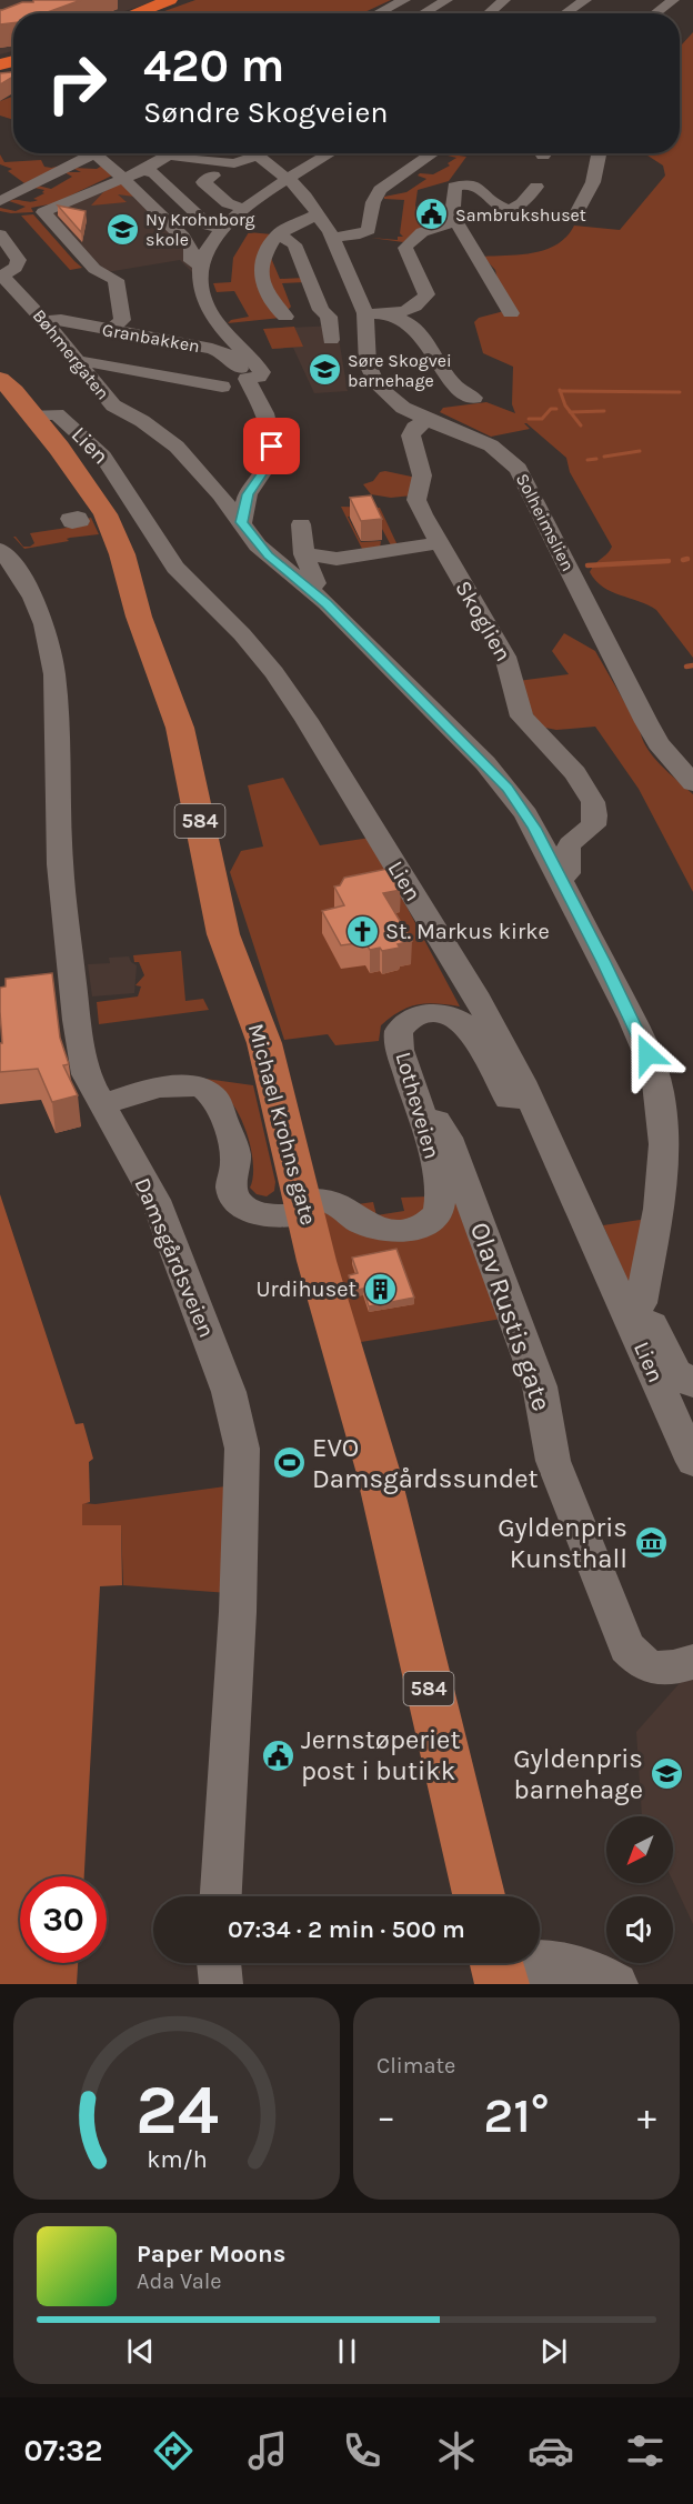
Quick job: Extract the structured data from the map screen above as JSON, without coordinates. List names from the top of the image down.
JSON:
{
  "streets": {
    "main road": ["584", "Michael Krohns gate"],
    "street": [
      "Granbakken",
      "Bøhmergaten",
      "Lien",
      "Solheimslien",
      "Skoglien",
      "Lotheveien",
      "Damsgårdsveien",
      "Olav Rustis gate"
    ]
  },
  "crossings": [
    ["Granbakken", "Bøhmergaten"],
    ["Bøhmergaten", "Lien"],
    ["Bøhmergaten", "Skoglien"],
    ["Lien", "Lotheveien"],
    ["Lien", "Michael Krohns gate"],
    ["Solheimslien", "Skoglien"],
    ["Lotheveien", "Michael Krohns gate"],
    ["Lotheveien", "Damsgårdsveien"],
    ["Lotheveien", "Olav Rustis gate"]
  ],
  "places": {
    "public building": ["Sambrukshuset", "Jernstøperiet post i butikk"],
    "school or university": ["Ny Krohnborg skole", "Søre Skogvei barnehage", "Gyldenpris barnehage"],
    "church": ["St. Markus kirke"],
    "building": ["Urdihuset"],
    "sports": ["EVO Damsgårdssundet"],
    "museum": ["Gyldenpris Kunsthall"]
  },
  "north": "bottom left",
  "page": {
    "turn": ["420 m", "Søndre Skogveien"],
    "limit": "30",
    "trip": "07:34 · 2 min · 500 m",
    "tile": "Climate",
    "heat": ["−", "21°", "+"],
    "song": ["Paper Moons", "Ada Vale"],
    "tabs": "07:32",
    "gauge": ["24", "km/h"]
  }
}
